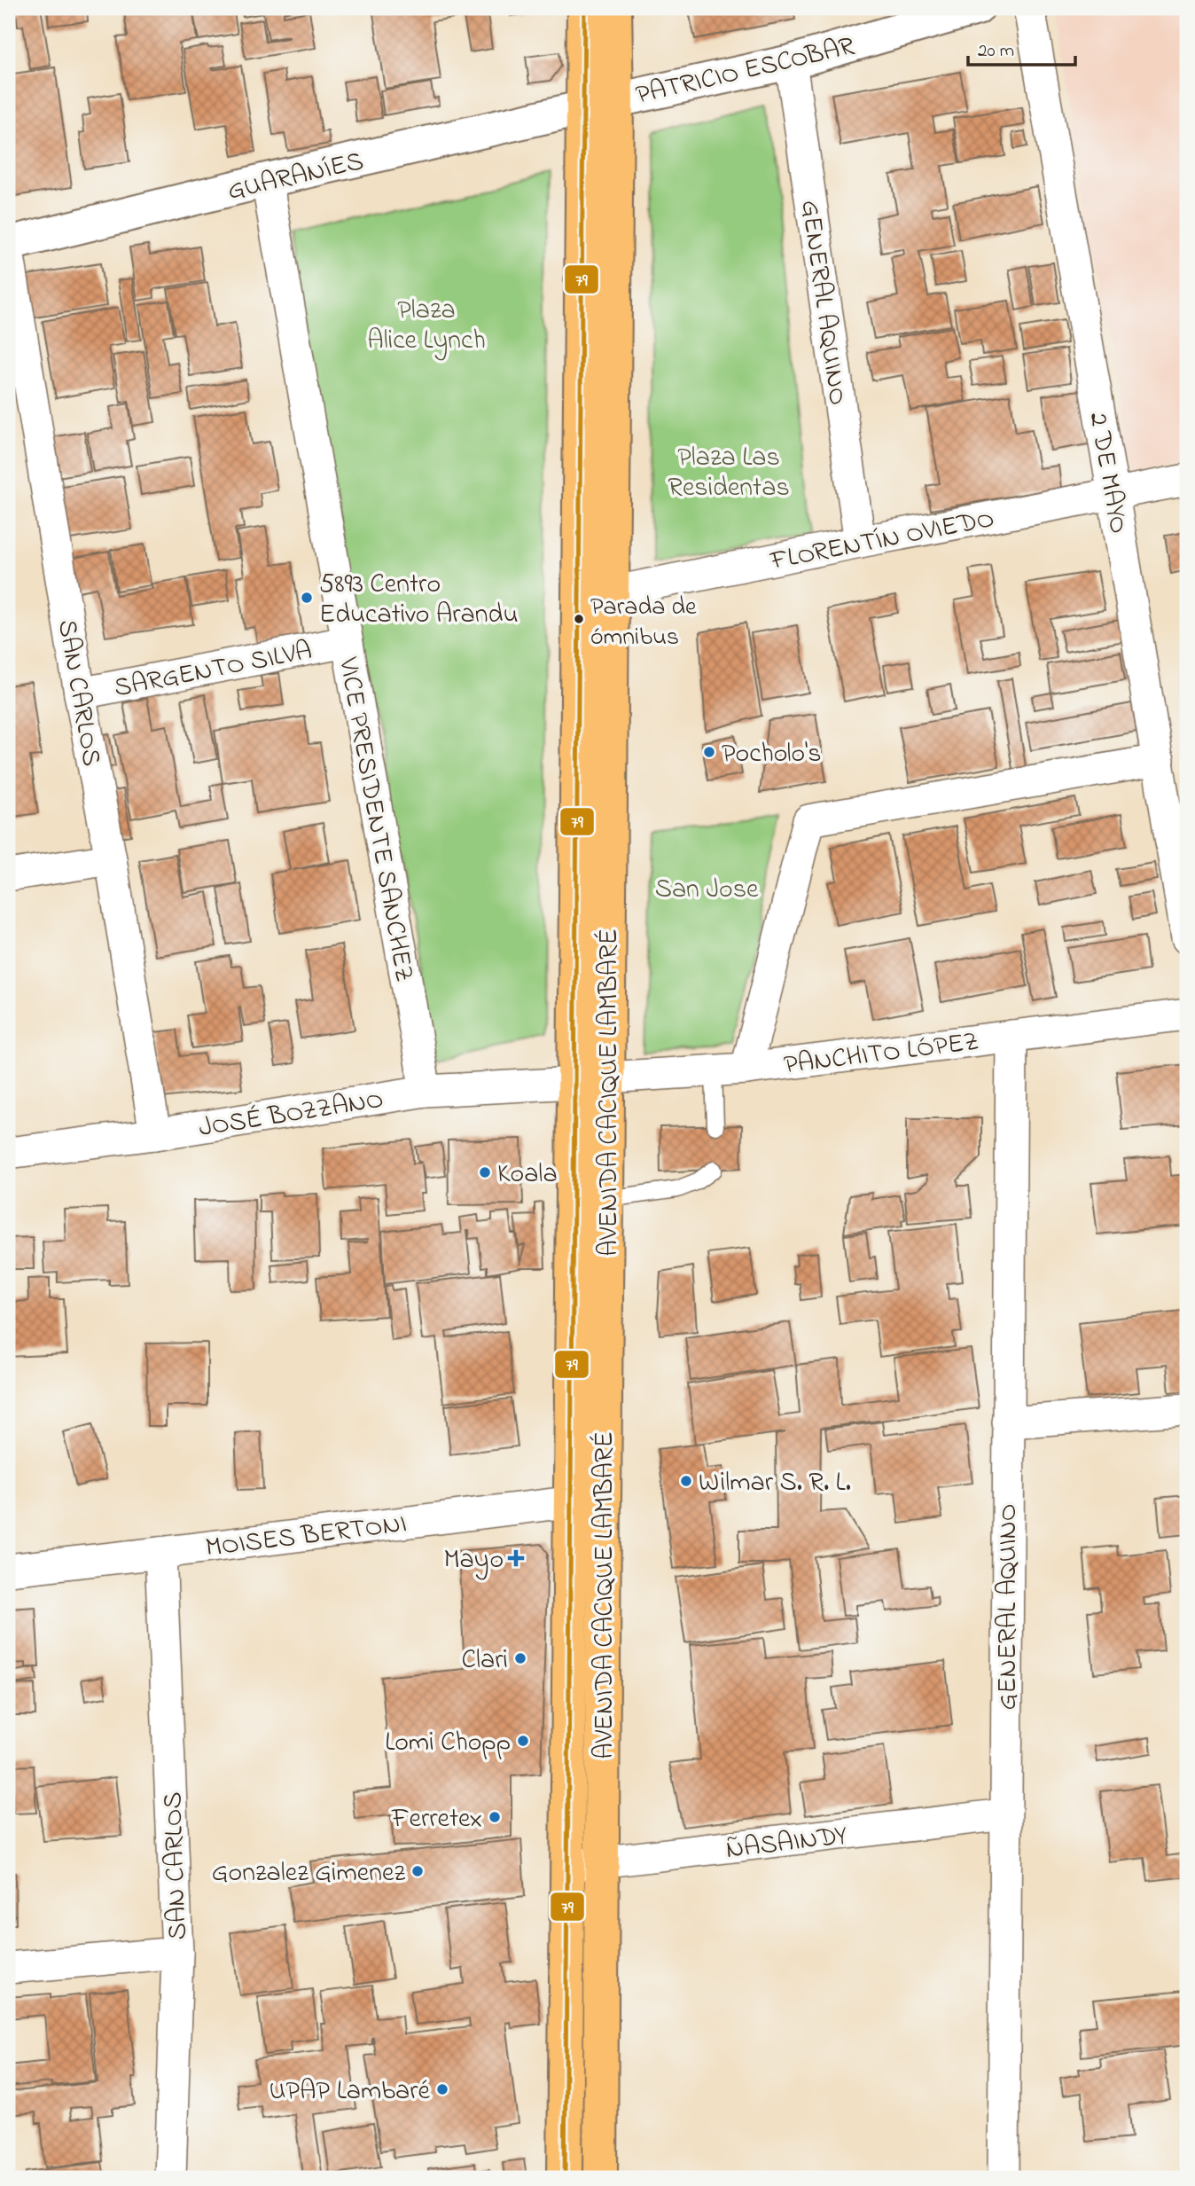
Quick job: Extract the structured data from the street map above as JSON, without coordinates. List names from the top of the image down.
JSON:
{
  "streets": {
    "main road": ["AVENIDA CACIQUE LAMBARÉ"],
    "street": [
      "PATRICIO ESCOBAR",
      "GUARANÍES",
      "GENERAL AQUINO",
      "2 DE MAYO",
      "FLORENTÍN OVIEDO",
      "SARGENTO SILVA",
      "SAN CARLOS",
      "VICE PRESIDENTE SANCHEZ",
      "PANCHITO LÓPEZ",
      "JOSÉ BOZZANO",
      "MOISES BERTONI",
      "ÑASAINDY"
    ]
  },
  "crossings": [
    ["PATRICIO ESCOBAR", "GUARANÍES"],
    ["PATRICIO ESCOBAR", "GENERAL AQUINO"],
    ["PATRICIO ESCOBAR", "AVENIDA CACIQUE LAMBARÉ"],
    ["GUARANÍES", "VICE PRESIDENTE SANCHEZ"],
    ["GUARANÍES", "AVENIDA CACIQUE LAMBARÉ"],
    ["GENERAL AQUINO", "FLORENTÍN OVIEDO"],
    ["GENERAL AQUINO", "PANCHITO LÓPEZ"],
    ["GENERAL AQUINO", "ÑASAINDY"],
    ["2 DE MAYO", "FLORENTÍN OVIEDO"],
    ["FLORENTÍN OVIEDO", "AVENIDA CACIQUE LAMBARÉ"],
    ["SARGENTO SILVA", "SAN CARLOS"],
    ["SARGENTO SILVA", "VICE PRESIDENTE SANCHEZ"],
    ["SAN CARLOS", "JOSÉ BOZZANO"],
    ["SAN CARLOS", "MOISES BERTONI"],
    ["VICE PRESIDENTE SANCHEZ", "JOSÉ BOZZANO"],
    ["PANCHITO LÓPEZ", "AVENIDA CACIQUE LAMBARÉ"],
    ["PANCHITO LÓPEZ", "JOSÉ BOZZANO"],
    ["AVENIDA CACIQUE LAMBARÉ", "JOSÉ BOZZANO"],
    ["AVENIDA CACIQUE LAMBARÉ", "MOISES BERTONI"],
    ["AVENIDA CACIQUE LAMBARÉ", "ÑASAINDY"]
  ],
  "parks": ["Plaza Alice Lynch", "Plaza Las Residentas", "San Jose"],
  "places": {
    "other": [
      "5893 Centro Educativo Arandu",
      "Parada de ómnibus",
      "Pocholo's",
      "Koala",
      "Wilmar S. R. L.",
      "Clari",
      "Lomi Chopp",
      "Ferretex",
      "Gonzalez Gimenez",
      "UPAP Lambaré"
    ],
    "health": ["Mayo"]
  },
  "lines": ["transit line 79"],
  "scale_bar": "20 m"
}
